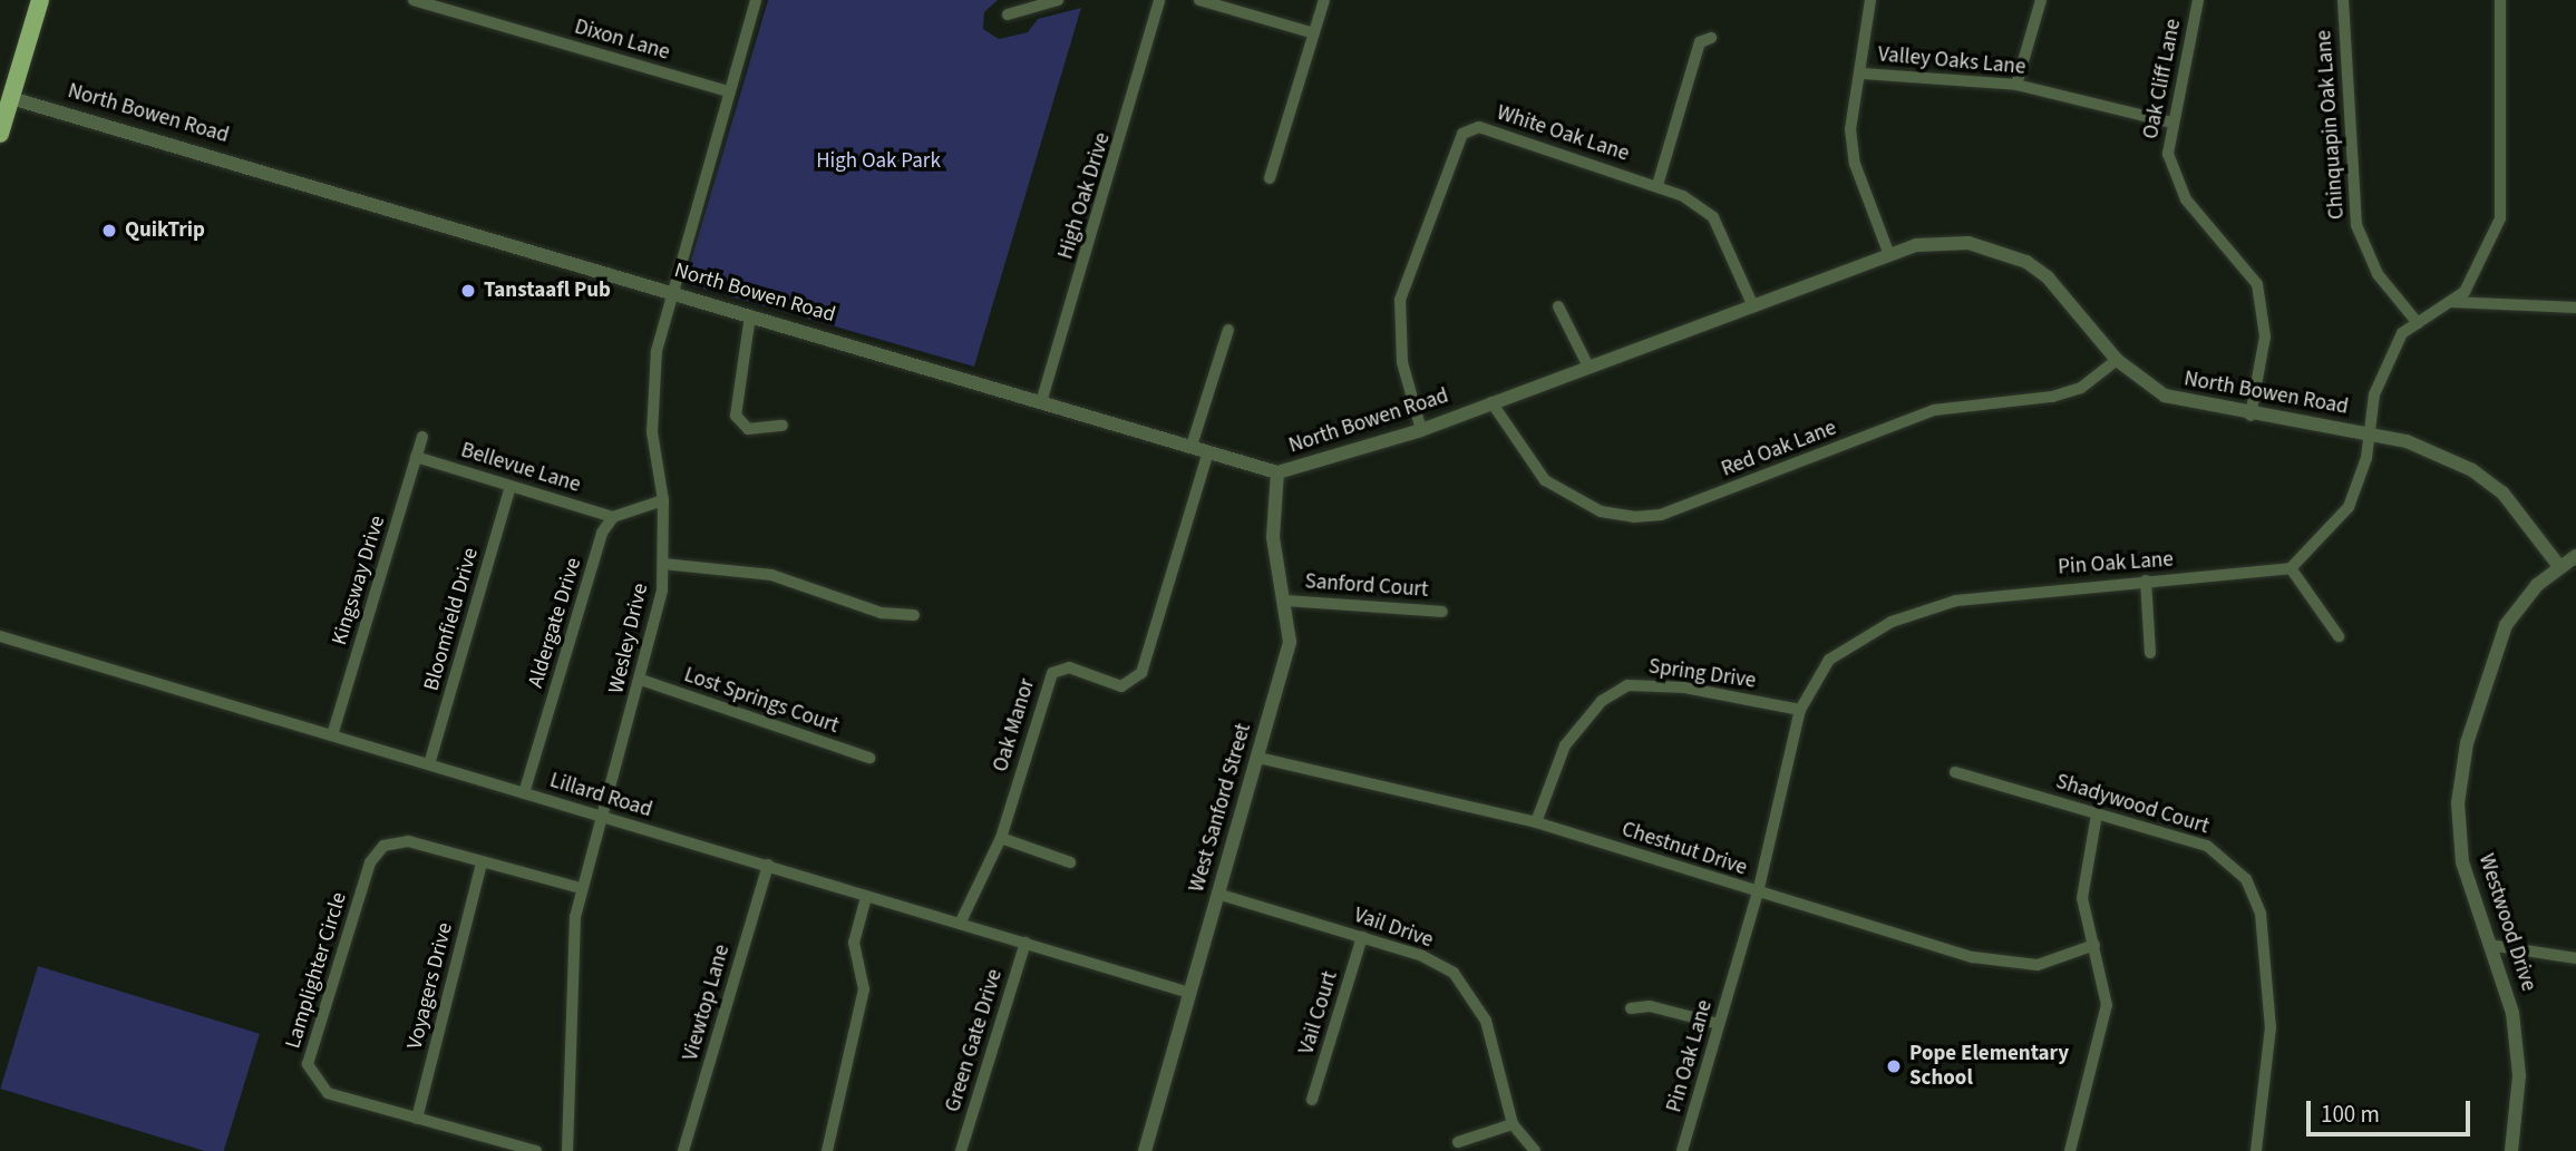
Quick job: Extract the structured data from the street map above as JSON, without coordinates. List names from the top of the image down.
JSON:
{
  "streets": {
    "street": [
      "Dixon Lane",
      "Valley Oaks Lane",
      "Oak Cliff Lane",
      "North Bowen Road",
      "Chinquapin Oak Lane",
      "White Oak Lane",
      "High Oak Drive",
      "Red Oak Lane",
      "Bellevue Lane",
      "Pin Oak Lane",
      "Kingsway Drive",
      "Sanford Court",
      "Bloomfield Drive",
      "Aldergate Drive",
      "Wesley Drive",
      "Spring Drive",
      "Lost Springs Court",
      "Oak Manor",
      "Lillard Road",
      "Shadywood Court",
      "West Sanford Street",
      "Chestnut Drive",
      "Westwood Drive",
      "Vail Drive",
      "Lamplighter Circle",
      "Voyagers Drive",
      "Viewtop Lane",
      "Vail Court",
      "Green Gate Drive"
    ]
  },
  "crossings": [
    ["Dixon Lane", "Wesley Drive"],
    ["Valley Oaks Lane", "Oak Cliff Lane"],
    ["Oak Cliff Lane", "North Bowen Road"],
    ["North Bowen Road", "White Oak Lane"],
    ["North Bowen Road", "High Oak Drive"],
    ["North Bowen Road", "Red Oak Lane"],
    ["North Bowen Road", "Wesley Drive"],
    ["North Bowen Road", "Oak Manor"],
    ["North Bowen Road", "West Sanford Street"],
    ["North Bowen Road", "Westwood Drive"],
    ["Bellevue Lane", "Kingsway Drive"],
    ["Bellevue Lane", "Bloomfield Drive"],
    ["Bellevue Lane", "Aldergate Drive"],
    ["Pin Oak Lane", "Spring Drive"],
    ["Pin Oak Lane", "Chestnut Drive"],
    ["Kingsway Drive", "Lillard Road"],
    ["Sanford Court", "West Sanford Street"],
    ["Bloomfield Drive", "Lillard Road"],
    ["Aldergate Drive", "Lillard Road"],
    ["Wesley Drive", "Lost Springs Court"],
    ["Wesley Drive", "Lillard Road"],
    ["Wesley Drive", "Lamplighter Circle"],
    ["Spring Drive", "Chestnut Drive"],
    ["Oak Manor", "Lillard Road"],
    ["Lillard Road", "West Sanford Street"],
    ["Lillard Road", "Viewtop Lane"],
    ["Lillard Road", "Green Gate Drive"],
    ["West Sanford Street", "Chestnut Drive"],
    ["West Sanford Street", "Vail Drive"],
    ["Vail Drive", "Vail Court"],
    ["Lamplighter Circle", "Voyagers Drive"]
  ],
  "parks": ["High Oak Park"],
  "places": ["QuikTrip", "Tanstaafl Pub", "Pope Elementary School"],
  "scale_bar": "100 m"
}
